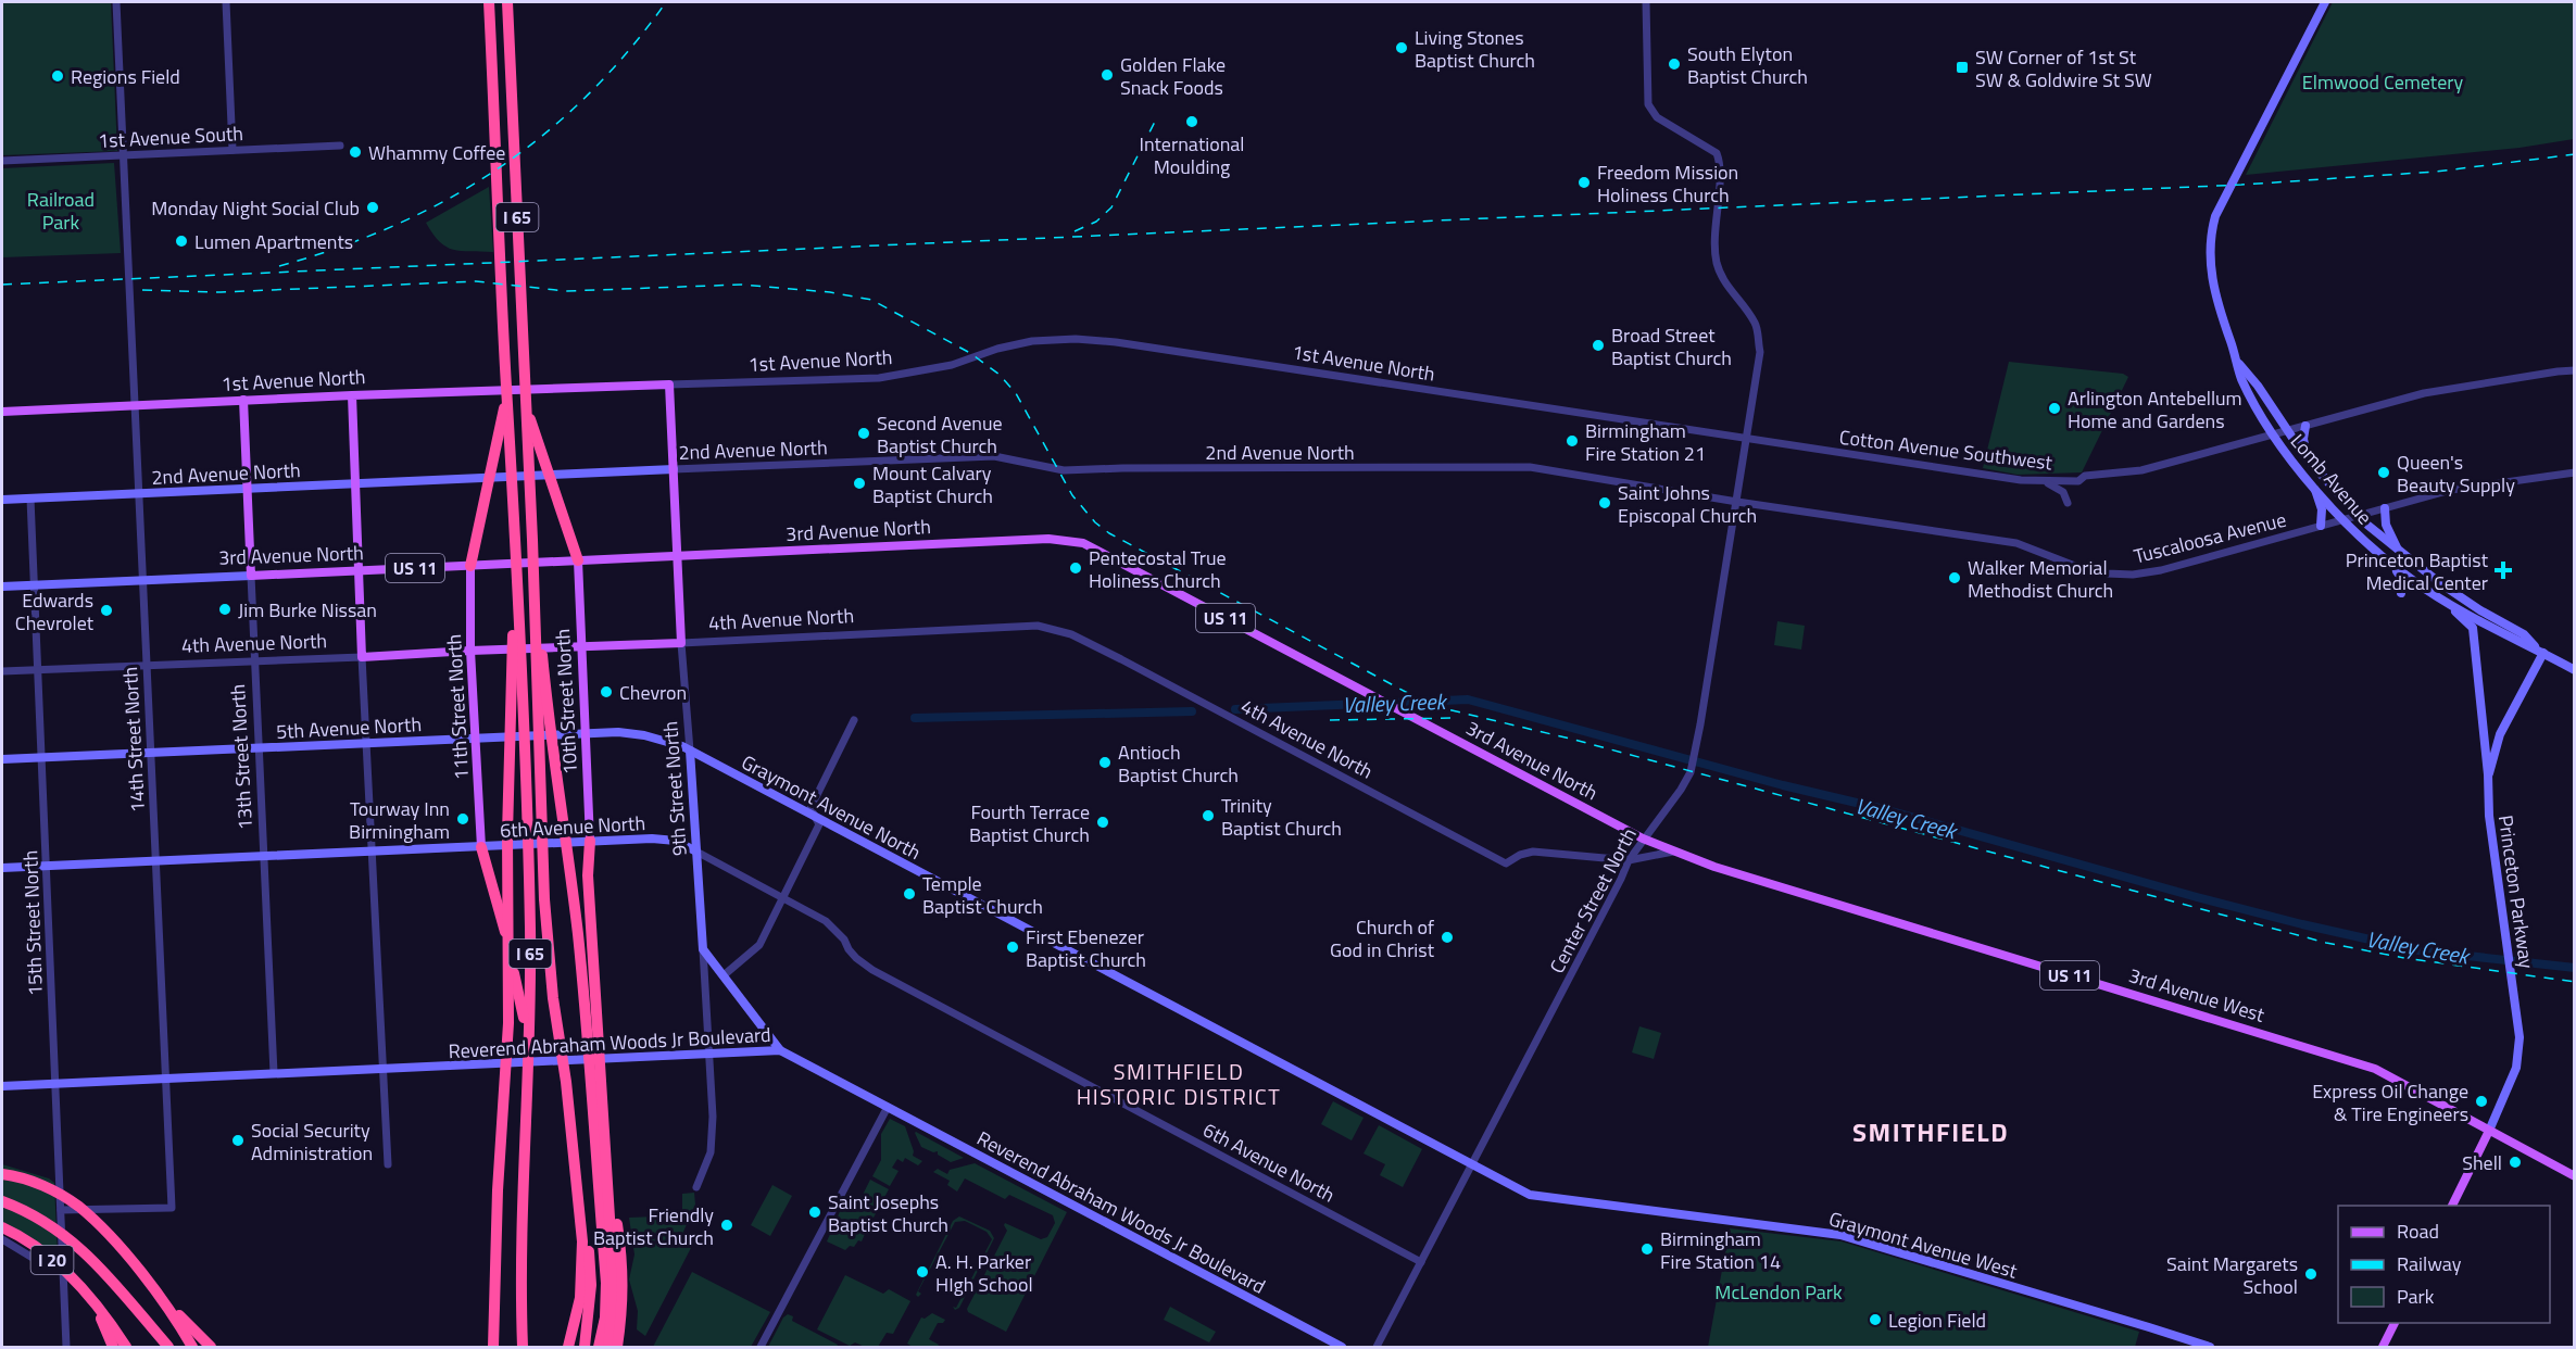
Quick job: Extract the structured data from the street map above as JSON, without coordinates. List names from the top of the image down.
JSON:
{
  "streets": {
    "highway": ["I 65", "I 20"],
    "main road": [
      "1st Avenue North",
      "2nd Avenue North",
      "Lomb Avenue",
      "3rd Avenue North",
      "US 11",
      "4th Avenue North",
      "10th Street North",
      "11th Street North",
      "5th Avenue North",
      "13th Street North",
      "9th Street North",
      "Graymont Avenue North",
      "6th Avenue North",
      "Princeton Parkway",
      "3rd Avenue West",
      "Reverend Abraham Woods Jr Boulevard",
      "Graymont Avenue West"
    ],
    "street": [
      "1st Avenue South",
      "Cotton Avenue Southwest",
      "Tuscaloosa Avenue",
      "14th Street North",
      "Center Street North",
      "15th Street North"
    ]
  },
  "crossings": [
    ["1st Avenue South", "14th Street North"],
    ["1st Avenue North", "Cotton Avenue Southwest"],
    ["1st Avenue North", "14th Street North"],
    ["1st Avenue North", "13th Street North"],
    ["1st Avenue North", "9th Street North"],
    ["1st Avenue North", "Center Street North"],
    ["2nd Avenue North", "Tuscaloosa Avenue"],
    ["2nd Avenue North", "14th Street North"],
    ["2nd Avenue North", "13th Street North"],
    ["2nd Avenue North", "9th Street North"],
    ["2nd Avenue North", "Center Street North"],
    ["2nd Avenue North", "15th Street North"],
    ["Cotton Avenue Southwest", "Lomb Avenue"],
    ["Cotton Avenue Southwest", "Center Street North"],
    ["Lomb Avenue", "Tuscaloosa Avenue"],
    ["Lomb Avenue", "Princeton Parkway"],
    ["3rd Avenue North", "10th Street North"],
    ["3rd Avenue North", "11th Street North"],
    ["3rd Avenue North", "14th Street North"],
    ["3rd Avenue North", "13th Street North"],
    ["3rd Avenue North", "9th Street North"],
    ["3rd Avenue North", "Center Street North"],
    ["3rd Avenue North", "15th Street North"],
    ["3rd Avenue North", "3rd Avenue West"],
    ["Tuscaloosa Avenue", "Center Street North"],
    ["4th Avenue North", "10th Street North"],
    ["4th Avenue North", "11th Street North"],
    ["4th Avenue North", "14th Street North"],
    ["4th Avenue North", "13th Street North"],
    ["4th Avenue North", "9th Street North"],
    ["4th Avenue North", "Center Street North"],
    ["4th Avenue North", "15th Street North"],
    ["10th Street North", "5th Avenue North"],
    ["10th Street North", "6th Avenue North"],
    ["11th Street North", "5th Avenue North"],
    ["11th Street North", "6th Avenue North"],
    ["5th Avenue North", "14th Street North"],
    ["5th Avenue North", "13th Street North"],
    ["5th Avenue North", "Graymont Avenue North"],
    ["5th Avenue North", "15th Street North"],
    ["14th Street North", "6th Avenue North"],
    ["14th Street North", "15th Street North"],
    ["14th Street North", "Reverend Abraham Woods Jr Boulevard"],
    ["13th Street North", "6th Avenue North"],
    ["13th Street North", "Reverend Abraham Woods Jr Boulevard"],
    ["9th Street North", "Graymont Avenue North"],
    ["9th Street North", "6th Avenue North"],
    ["9th Street North", "Reverend Abraham Woods Jr Boulevard"],
    ["Graymont Avenue North", "Center Street North"],
    ["Graymont Avenue North", "Graymont Avenue West"],
    ["6th Avenue North", "Center Street North"],
    ["6th Avenue North", "15th Street North"],
    ["Princeton Parkway", "3rd Avenue West"],
    ["Center Street North", "3rd Avenue West"],
    ["Center Street North", "Graymont Avenue West"],
    ["15th Street North", "Reverend Abraham Woods Jr Boulevard"]
  ],
  "districts": ["SMITHFIELD HISTORIC DISTRICT", "SMITHFIELD"],
  "water": ["Valley Creek"],
  "parks": ["Elmwood Cemetery", "Railroad Park", "McLendon Park"],
  "places": {
    "other": [
      "Living Stones Baptist Church",
      "South Elyton Baptist Church",
      "Golden Flake Snack Foods",
      "Regions Field",
      "International Moulding",
      "Whammy Coffee",
      "Freedom Mission Holiness Church",
      "Monday Night Social Club",
      "Lumen Apartments",
      "Broad Street Baptist Church",
      "Arlington Antebellum Home and Gardens",
      "Second Avenue Baptist Church",
      "Birmingham Fire Station 21",
      "Queen's Beauty Supply",
      "Mount Calvary Baptist Church",
      "Saint Johns Episcopal Church",
      "Pentecostal True Holiness Church",
      "Walker Memorial Methodist Church",
      "Jim Burke Nissan",
      "Edwards Chevrolet",
      "Chevron",
      "Antioch Baptist Church",
      "Trinity Baptist Church",
      "Tourway Inn Birmingham",
      "Fourth Terrace Baptist Church",
      "Temple Baptist Church",
      "Church of God in Christ",
      "First Ebenezer Baptist Church",
      "Express Oil Change & Tire Engineers",
      "Social Security Administration",
      "Shell",
      "Saint Josephs Baptist Church",
      "Friendly Baptist Church",
      "Birmingham Fire Station 14",
      "A. H. Parker HIgh School",
      "Saint Margarets School",
      "Legion Field"
    ],
    "transit": ["SW Corner of 1st St SW & Goldwire St SW"],
    "health": ["Princeton Baptist Medical Center"]
  },
  "legend": ["Road", "Railway", "Park"]
}
